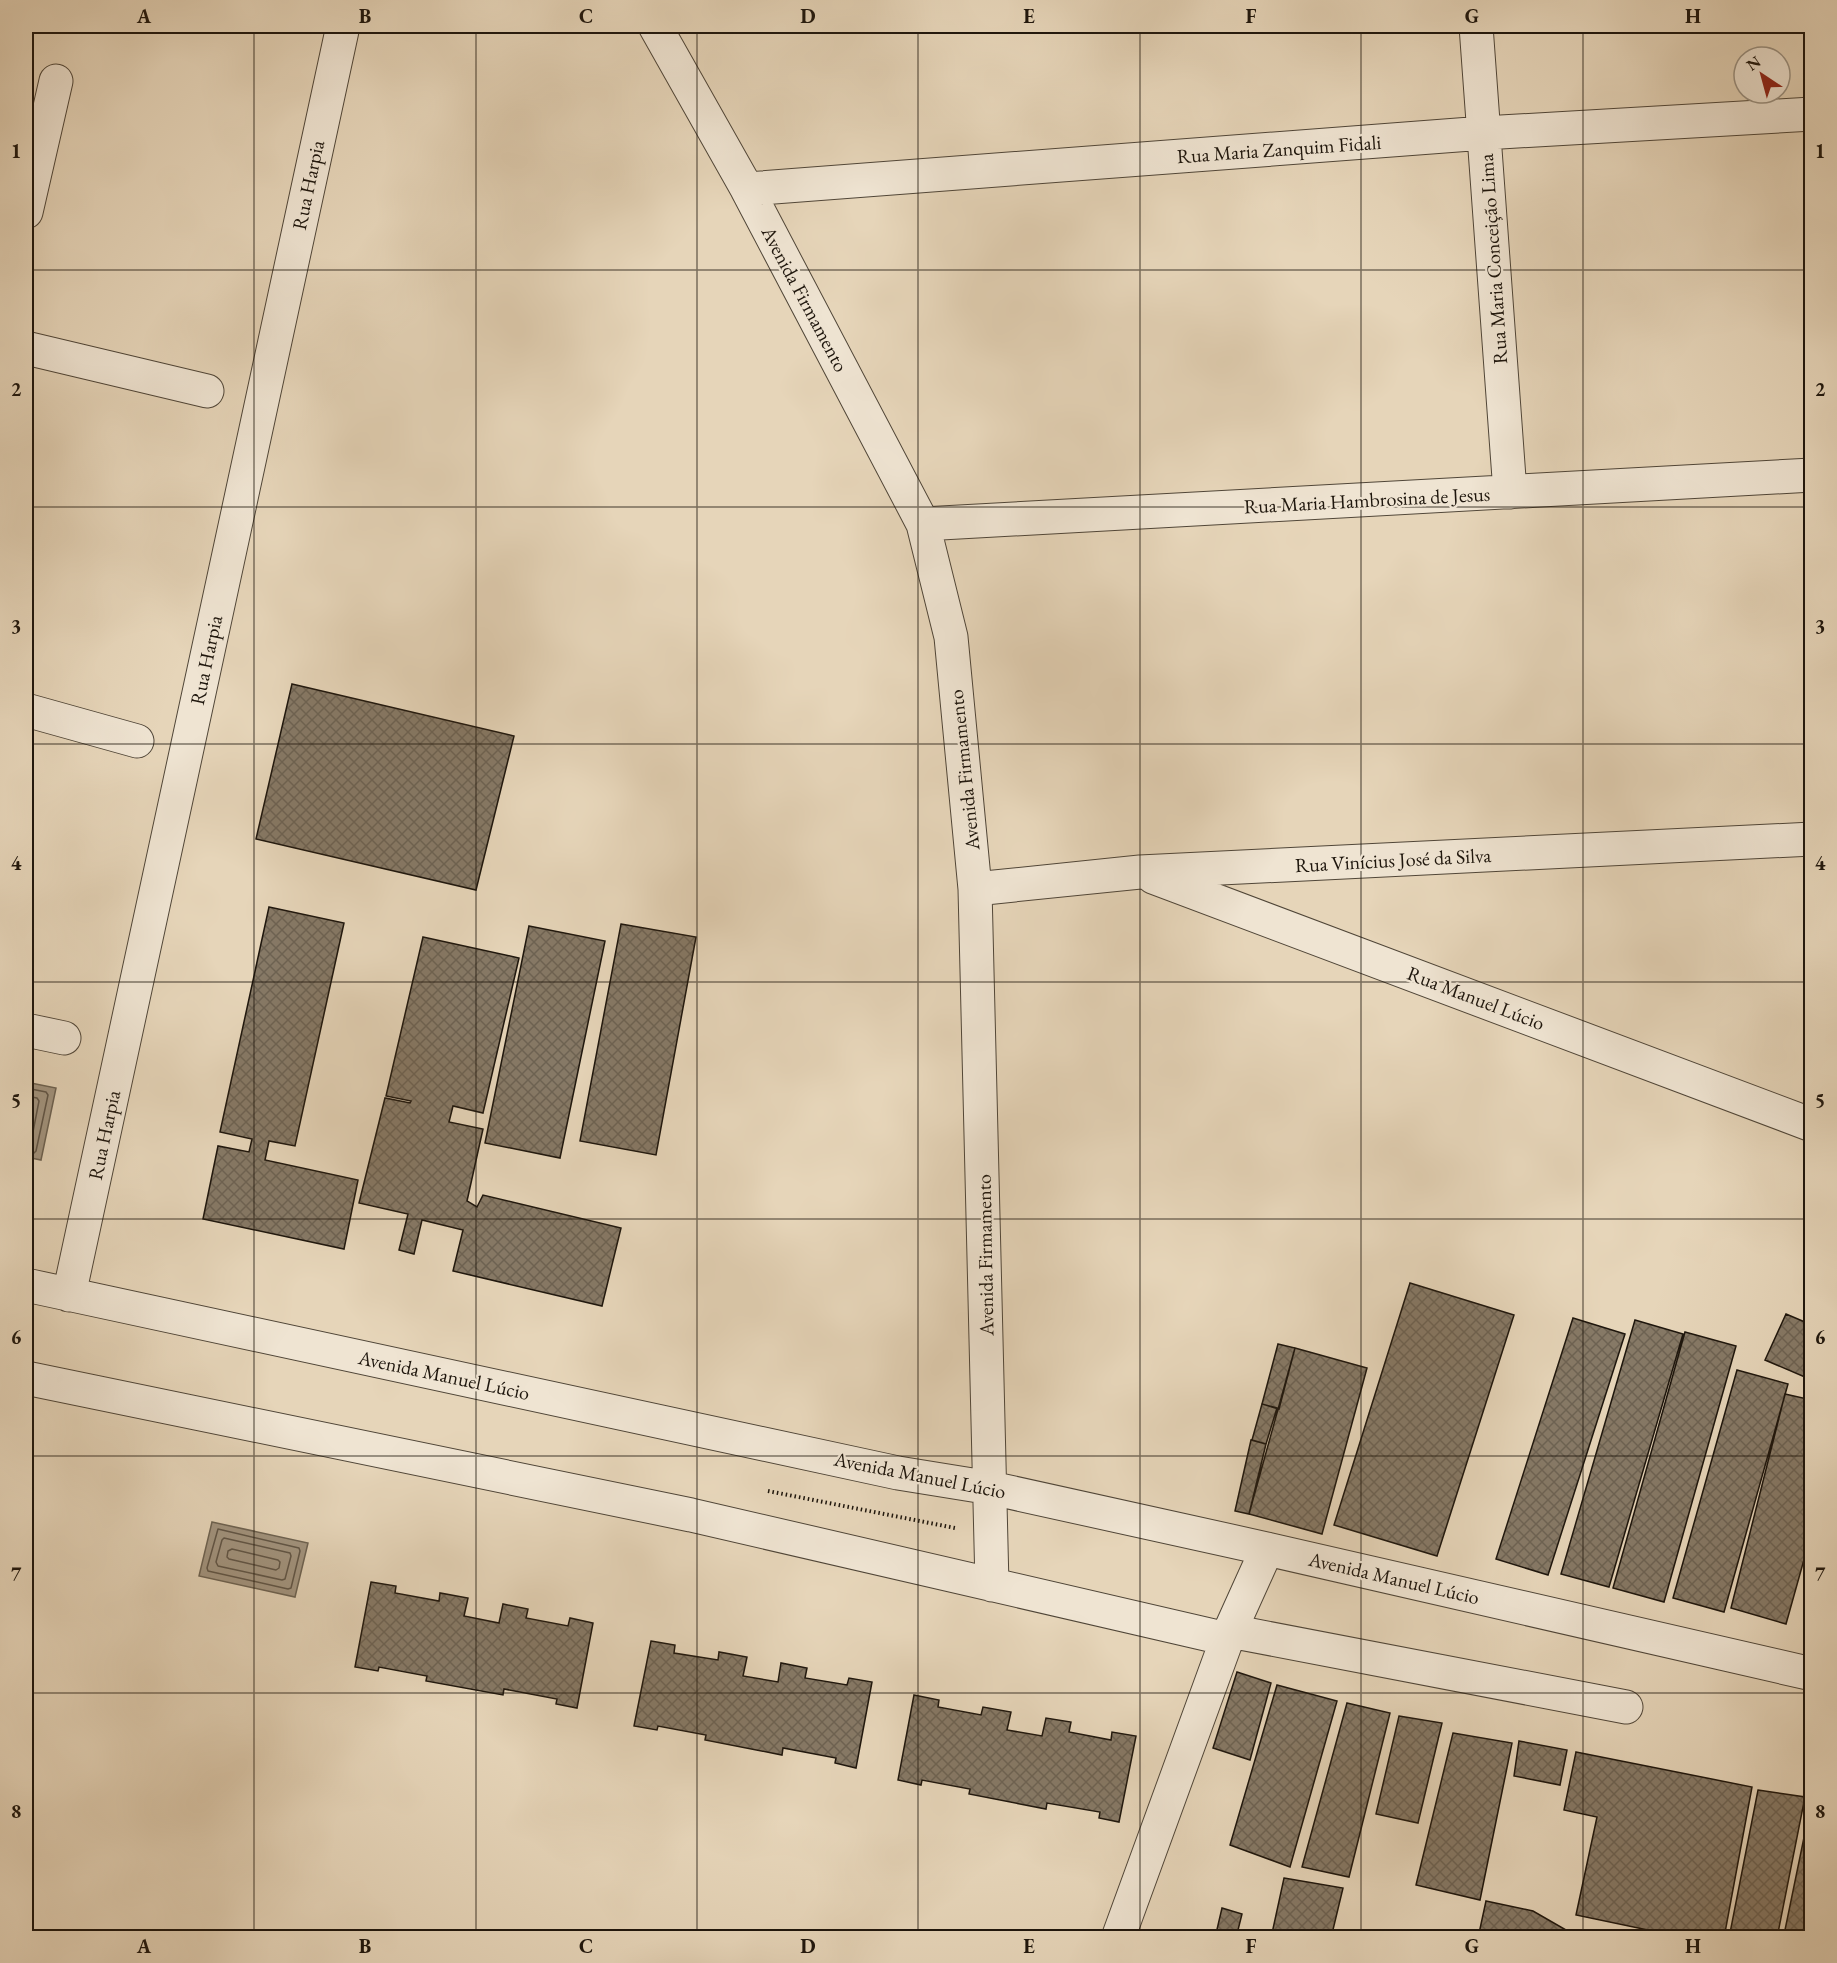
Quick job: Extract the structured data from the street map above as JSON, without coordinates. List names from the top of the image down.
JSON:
{
  "streets": {
    "street": [
      "Rua Maria Zanquim Fidali",
      "Rua Harpia",
      "Rua Maria Conceição Lima",
      "Avenida Firmamento",
      "Rua Maria Hambrosina de Jesus",
      "Rua Vinícius José da Silva",
      "Rua Manuel Lúcio",
      "Avenida Manuel Lúcio"
    ]
  },
  "crossings": [
    ["Rua Maria Zanquim Fidali", "Rua Maria Conceição Lima"],
    ["Rua Maria Zanquim Fidali", "Avenida Firmamento"],
    ["Rua Harpia", "Avenida Manuel Lúcio"],
    ["Rua Maria Conceição Lima", "Rua Maria Hambrosina de Jesus"],
    ["Avenida Firmamento", "Rua Maria Hambrosina de Jesus"],
    ["Avenida Firmamento", "Rua Vinícius José da Silva"],
    ["Avenida Firmamento", "Avenida Manuel Lúcio"],
    ["Rua Vinícius José da Silva", "Rua Manuel Lúcio"]
  ],
  "north": "top left",
  "grid": {
    "columns": [
      "A",
      "B",
      "C",
      "D",
      "E",
      "F",
      "G",
      "H"
    ],
    "rows": [
      "1",
      "2",
      "3",
      "4",
      "5",
      "6",
      "7",
      "8"
    ]
  }
}
